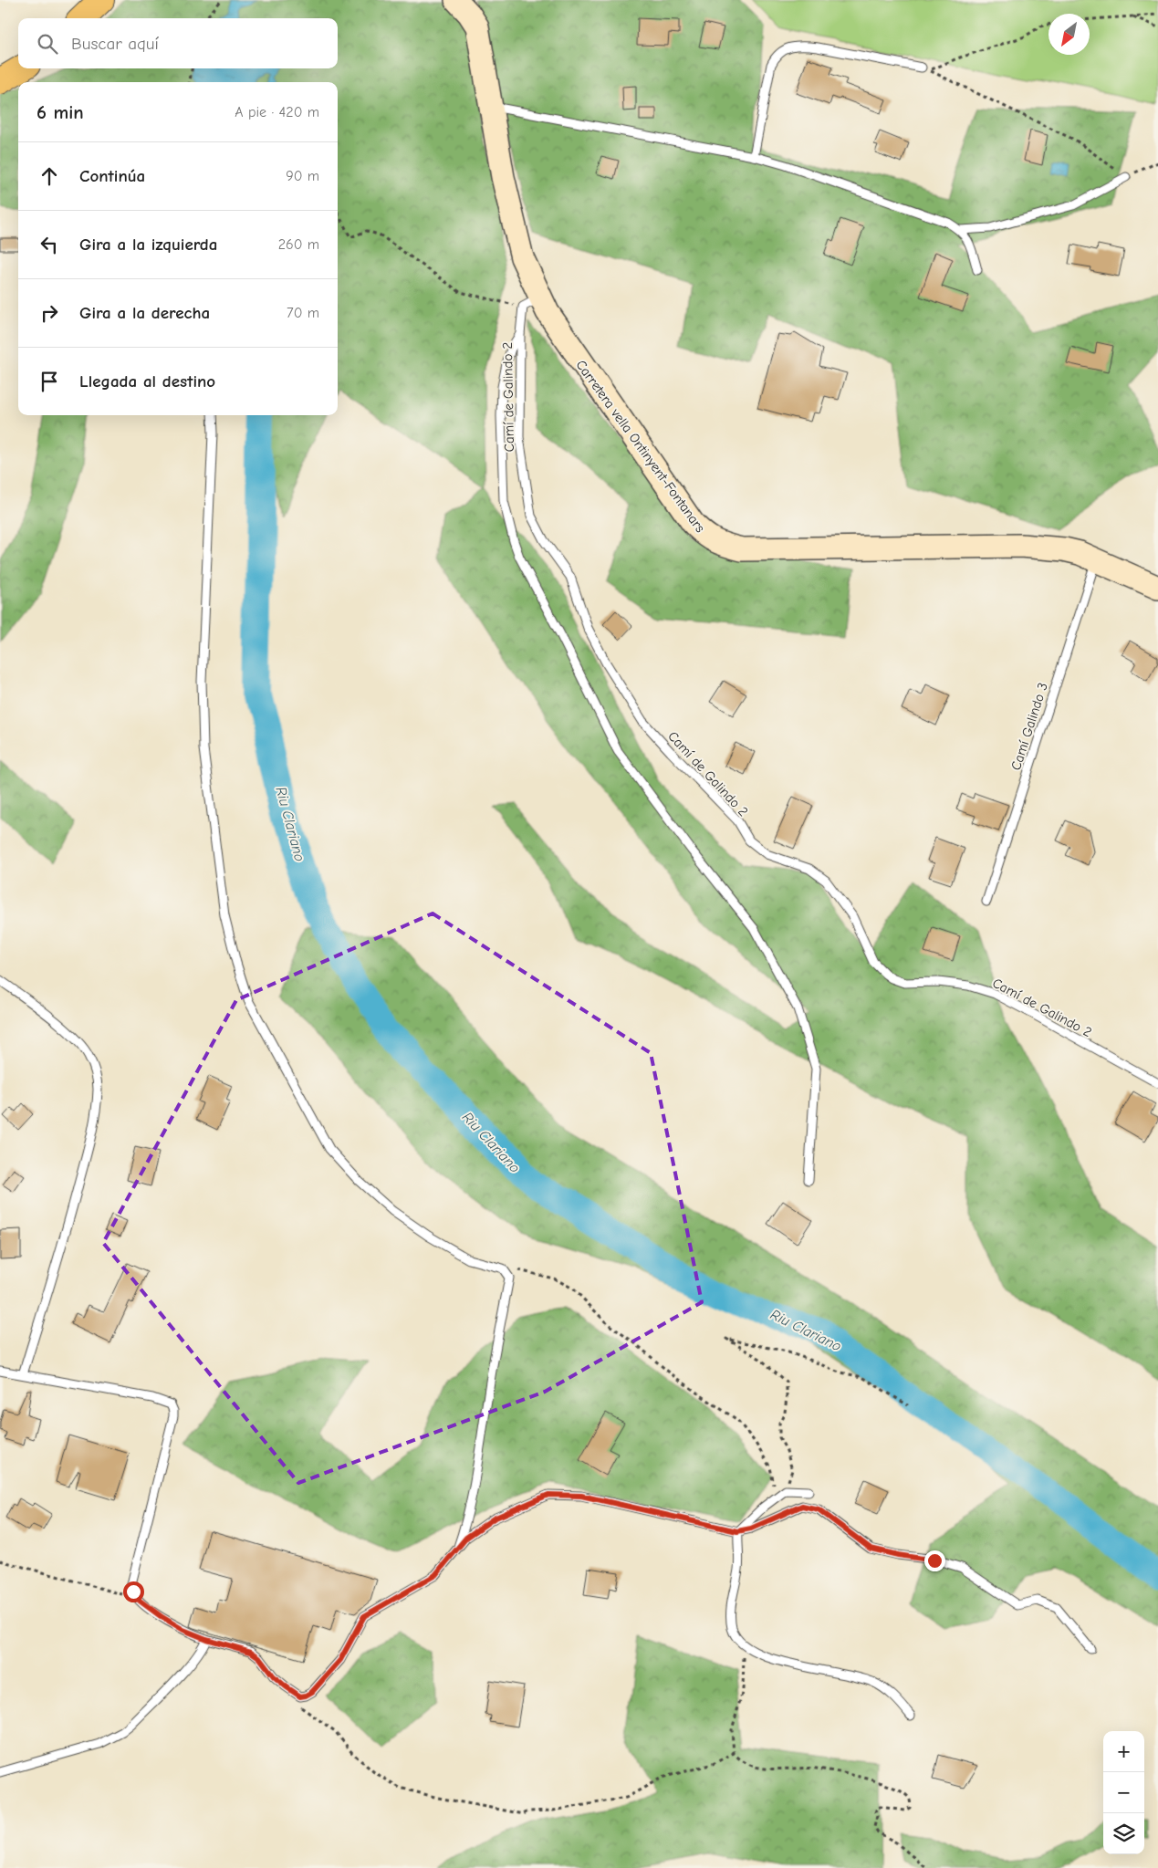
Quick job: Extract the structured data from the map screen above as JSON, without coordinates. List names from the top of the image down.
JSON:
{
  "streets": {
    "street": ["Carretera vella Ontinyent-Fontanars"],
    "lane": ["Camí de Galindo 2", "Camí Galindo 3"]
  },
  "crossings": [
    ["Camí de Galindo 2", "Carretera vella Ontinyent-Fontanars"],
    ["Carretera vella Ontinyent-Fontanars", "Camí Galindo 3"]
  ],
  "water": ["Riu Clariano"],
  "north": "bottom left",
  "page": {
    "search": "Buscar aquí",
    "heading": ["6 min", "A pie · 420 m"],
    "list": [
      ["Continúa", "90 m"],
      ["Gira a la izquierda", "260 m"],
      ["Gira a la derecha", "70 m"],
      "Llegada al destino"
    ],
    "map_buttons": ["+", "−"]
  }
}
